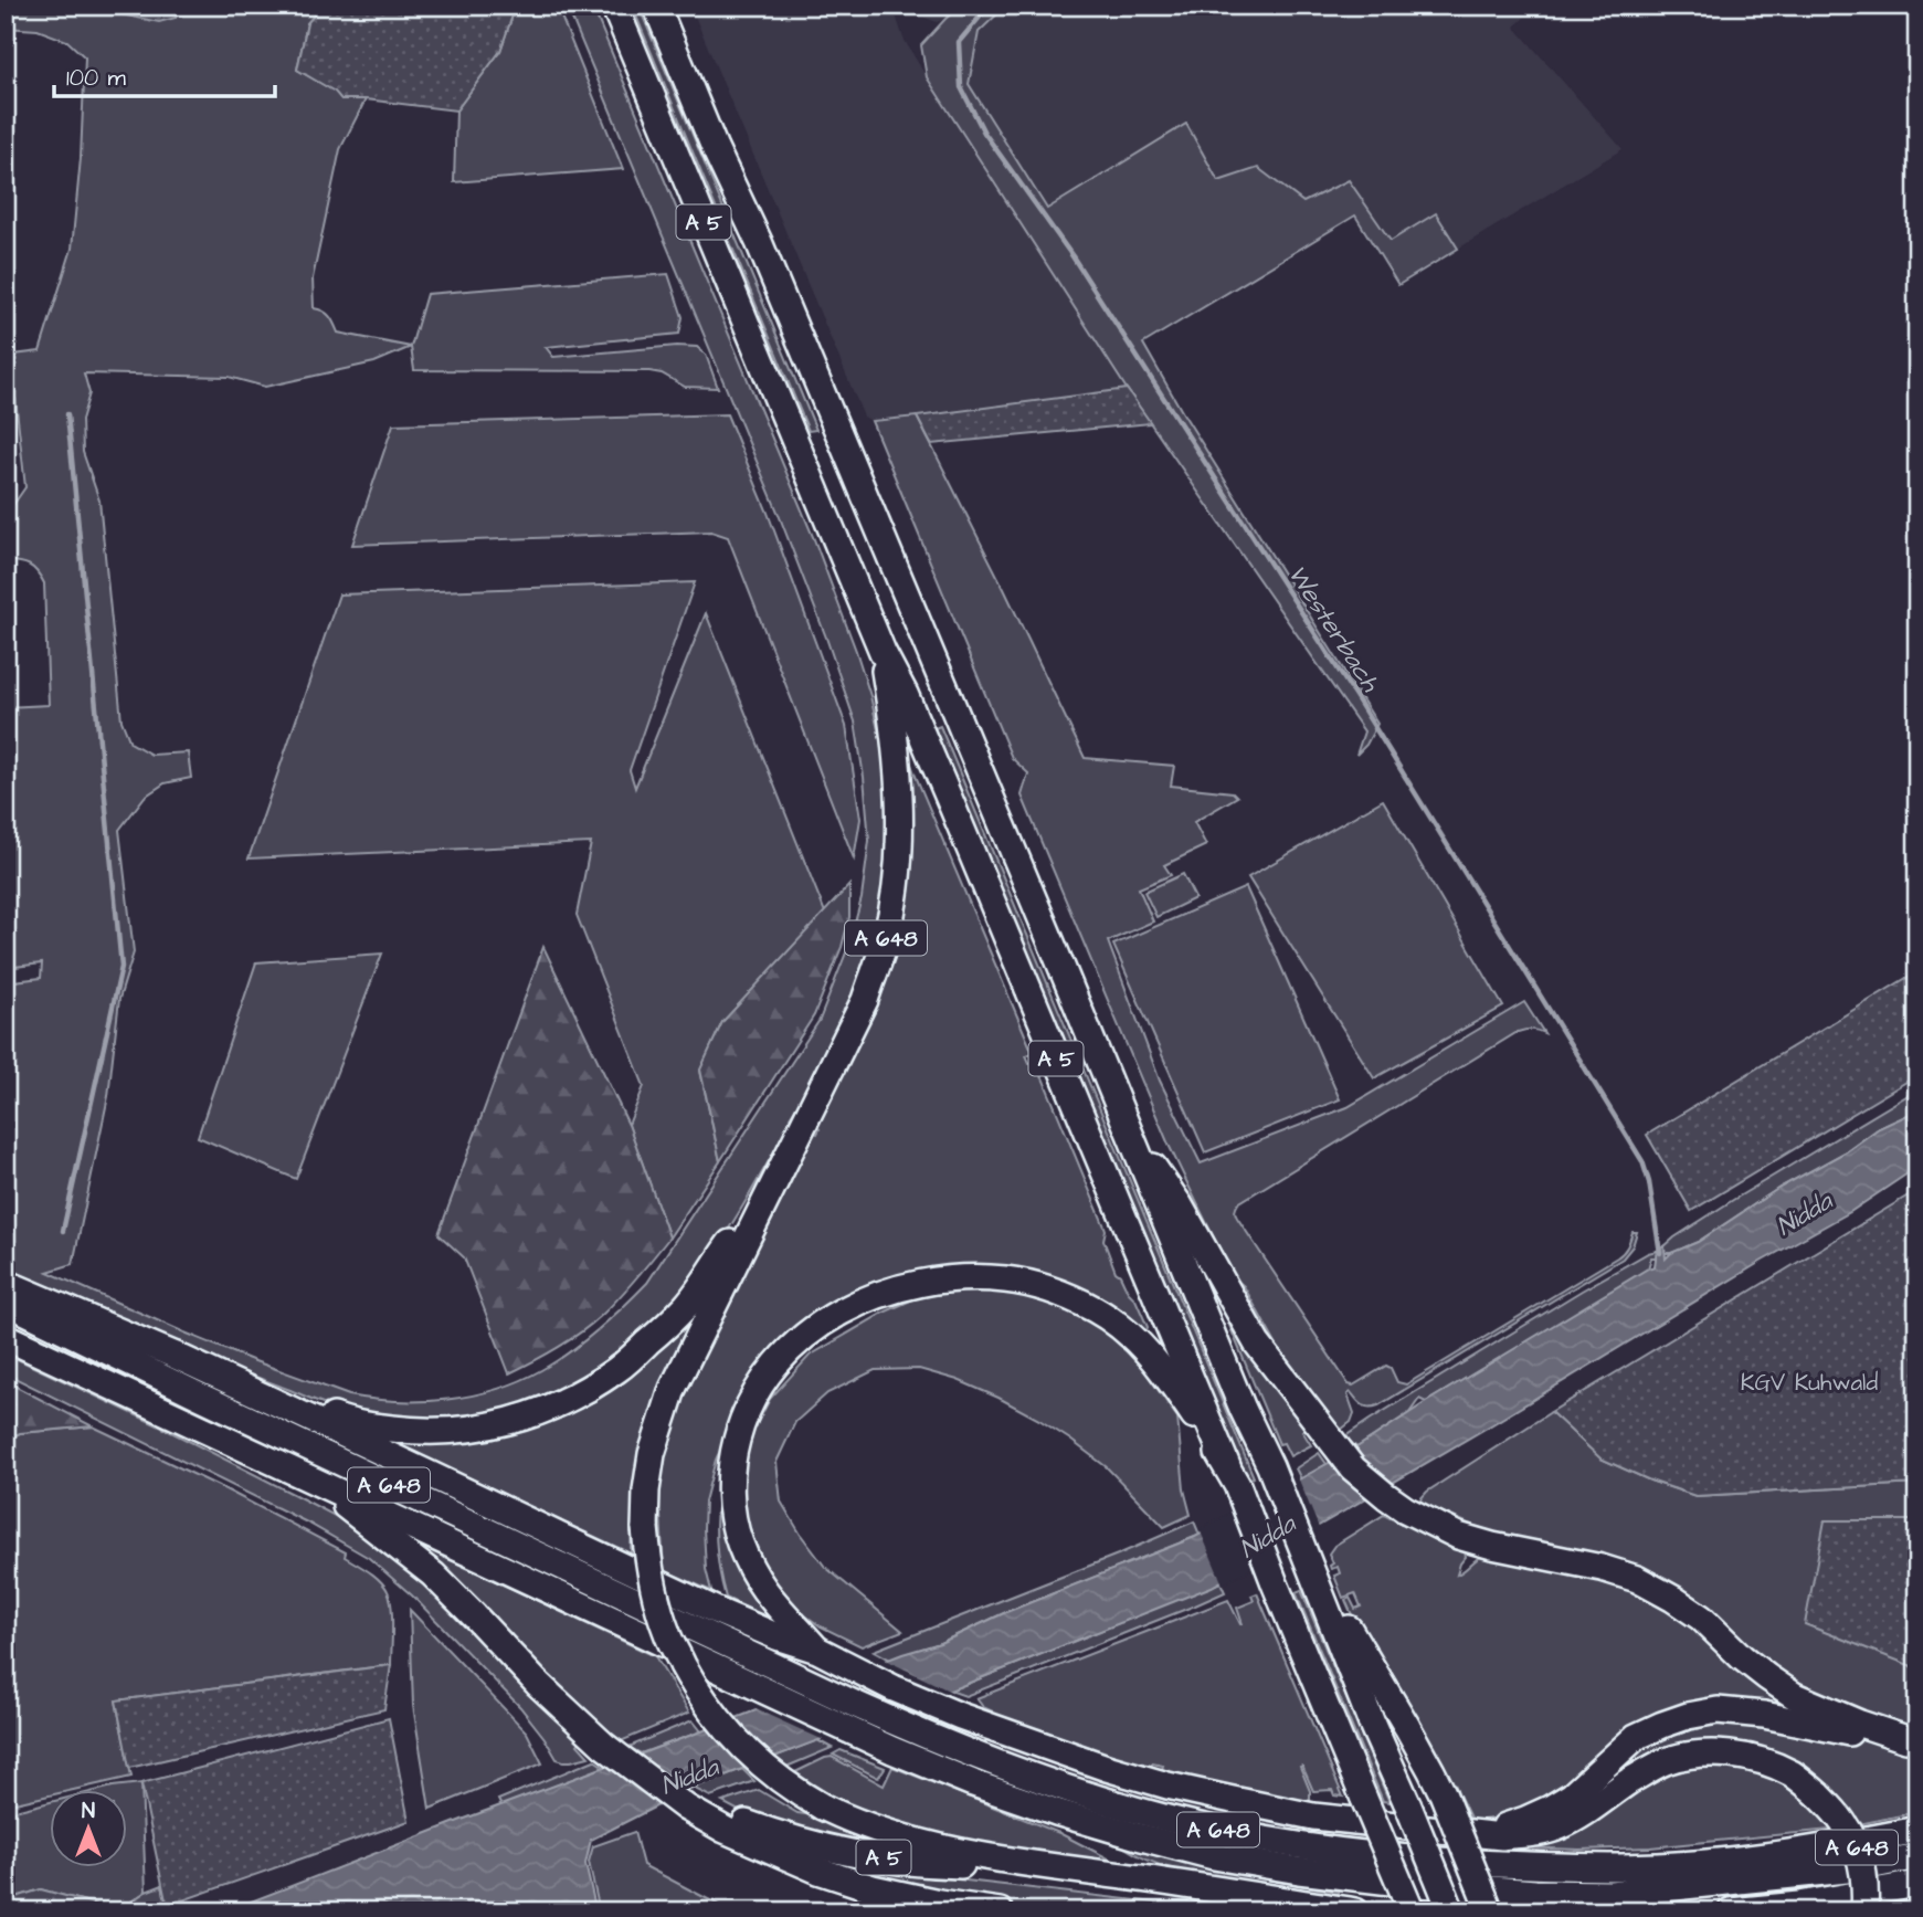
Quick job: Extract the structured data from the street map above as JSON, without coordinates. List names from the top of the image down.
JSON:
{
  "streets": {
    "highway": ["A 5", "A 648"]
  },
  "crossings": [
    ["A 5", "A 648"]
  ],
  "water": ["Westerbach", "Nidda"],
  "parks": ["KGV Kuhwald"],
  "scale_bar": "100 m",
  "north": "top"
}
